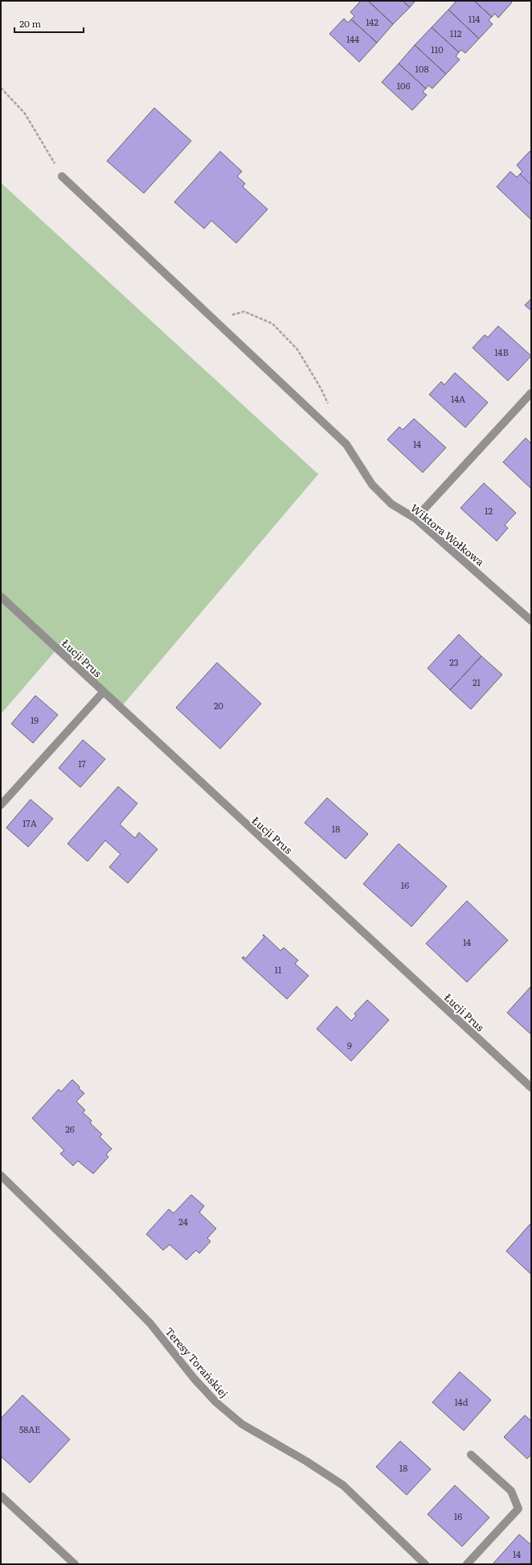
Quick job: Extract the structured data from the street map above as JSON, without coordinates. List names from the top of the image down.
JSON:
{
  "streets": {
    "street": ["Wiktora Wołkowa", "Łucji Prus", "Teresy Torańskiej"]
  },
  "house_numbers": [
    "114",
    "142",
    "112",
    "144",
    "110",
    "108",
    "106",
    "14B",
    "14A",
    "14",
    "12",
    "23",
    "21",
    "20",
    "19",
    "17",
    "17A",
    "18",
    "16",
    "14",
    "11",
    "9",
    "26",
    "24",
    "14d",
    "58AE",
    "18",
    "16",
    "14"
  ],
  "scale_bar": "20 m"
}
